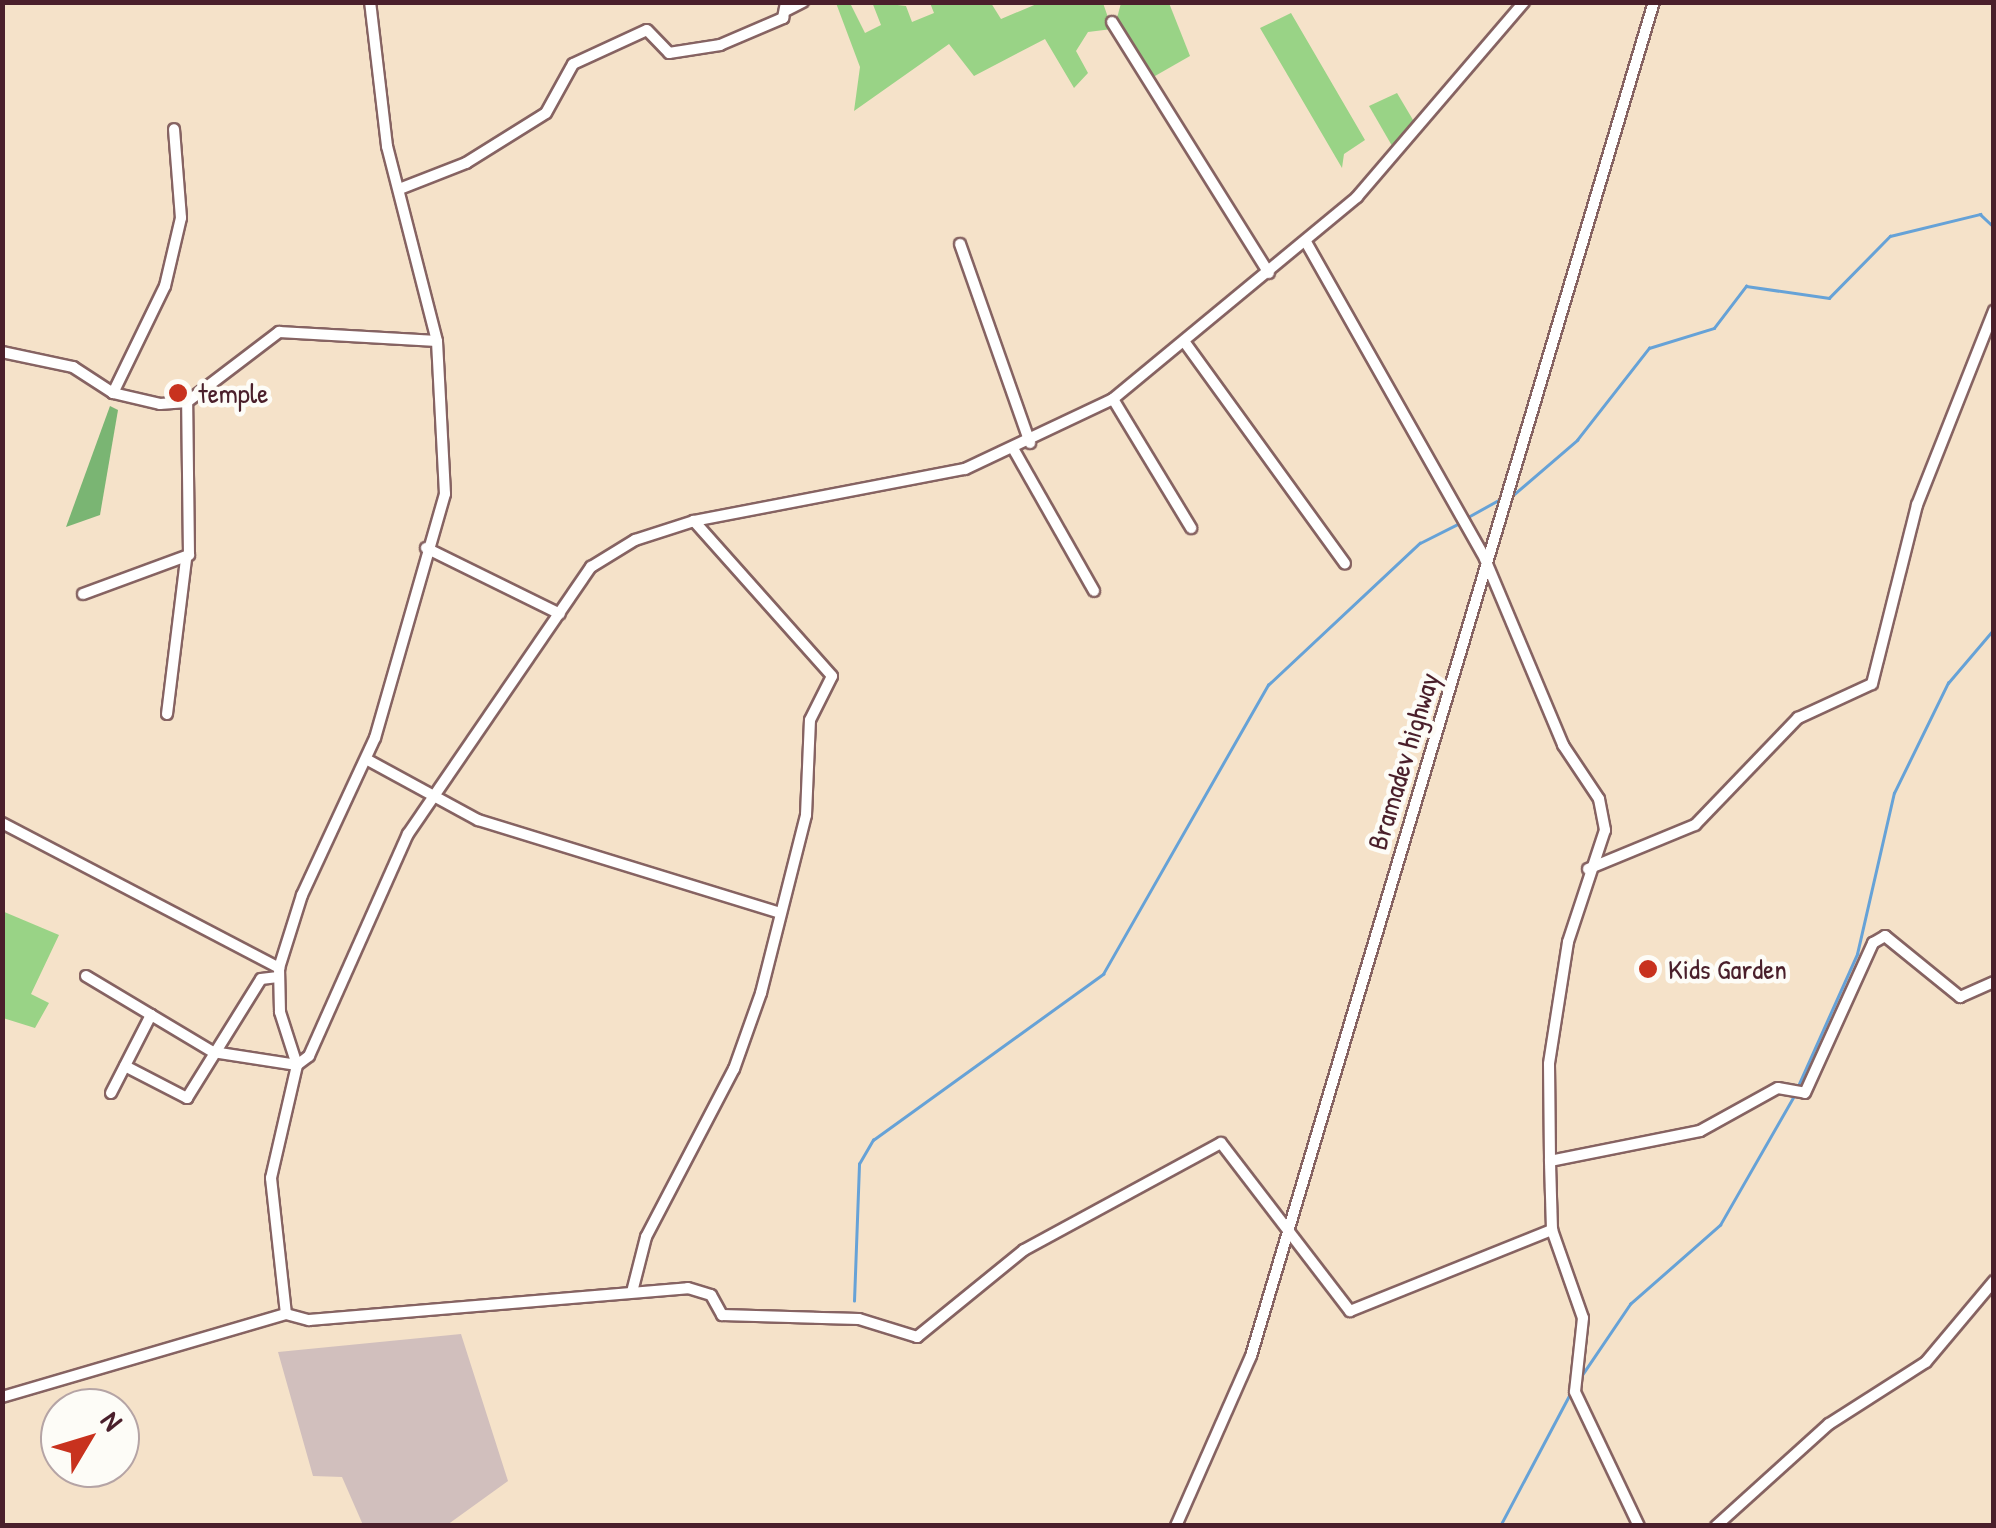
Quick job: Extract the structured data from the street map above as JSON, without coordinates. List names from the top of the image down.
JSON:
{
  "streets": {
    "street": ["Bramadev highway"]
  },
  "places": ["temple", "Kids Garden"],
  "north": "top right"
}
